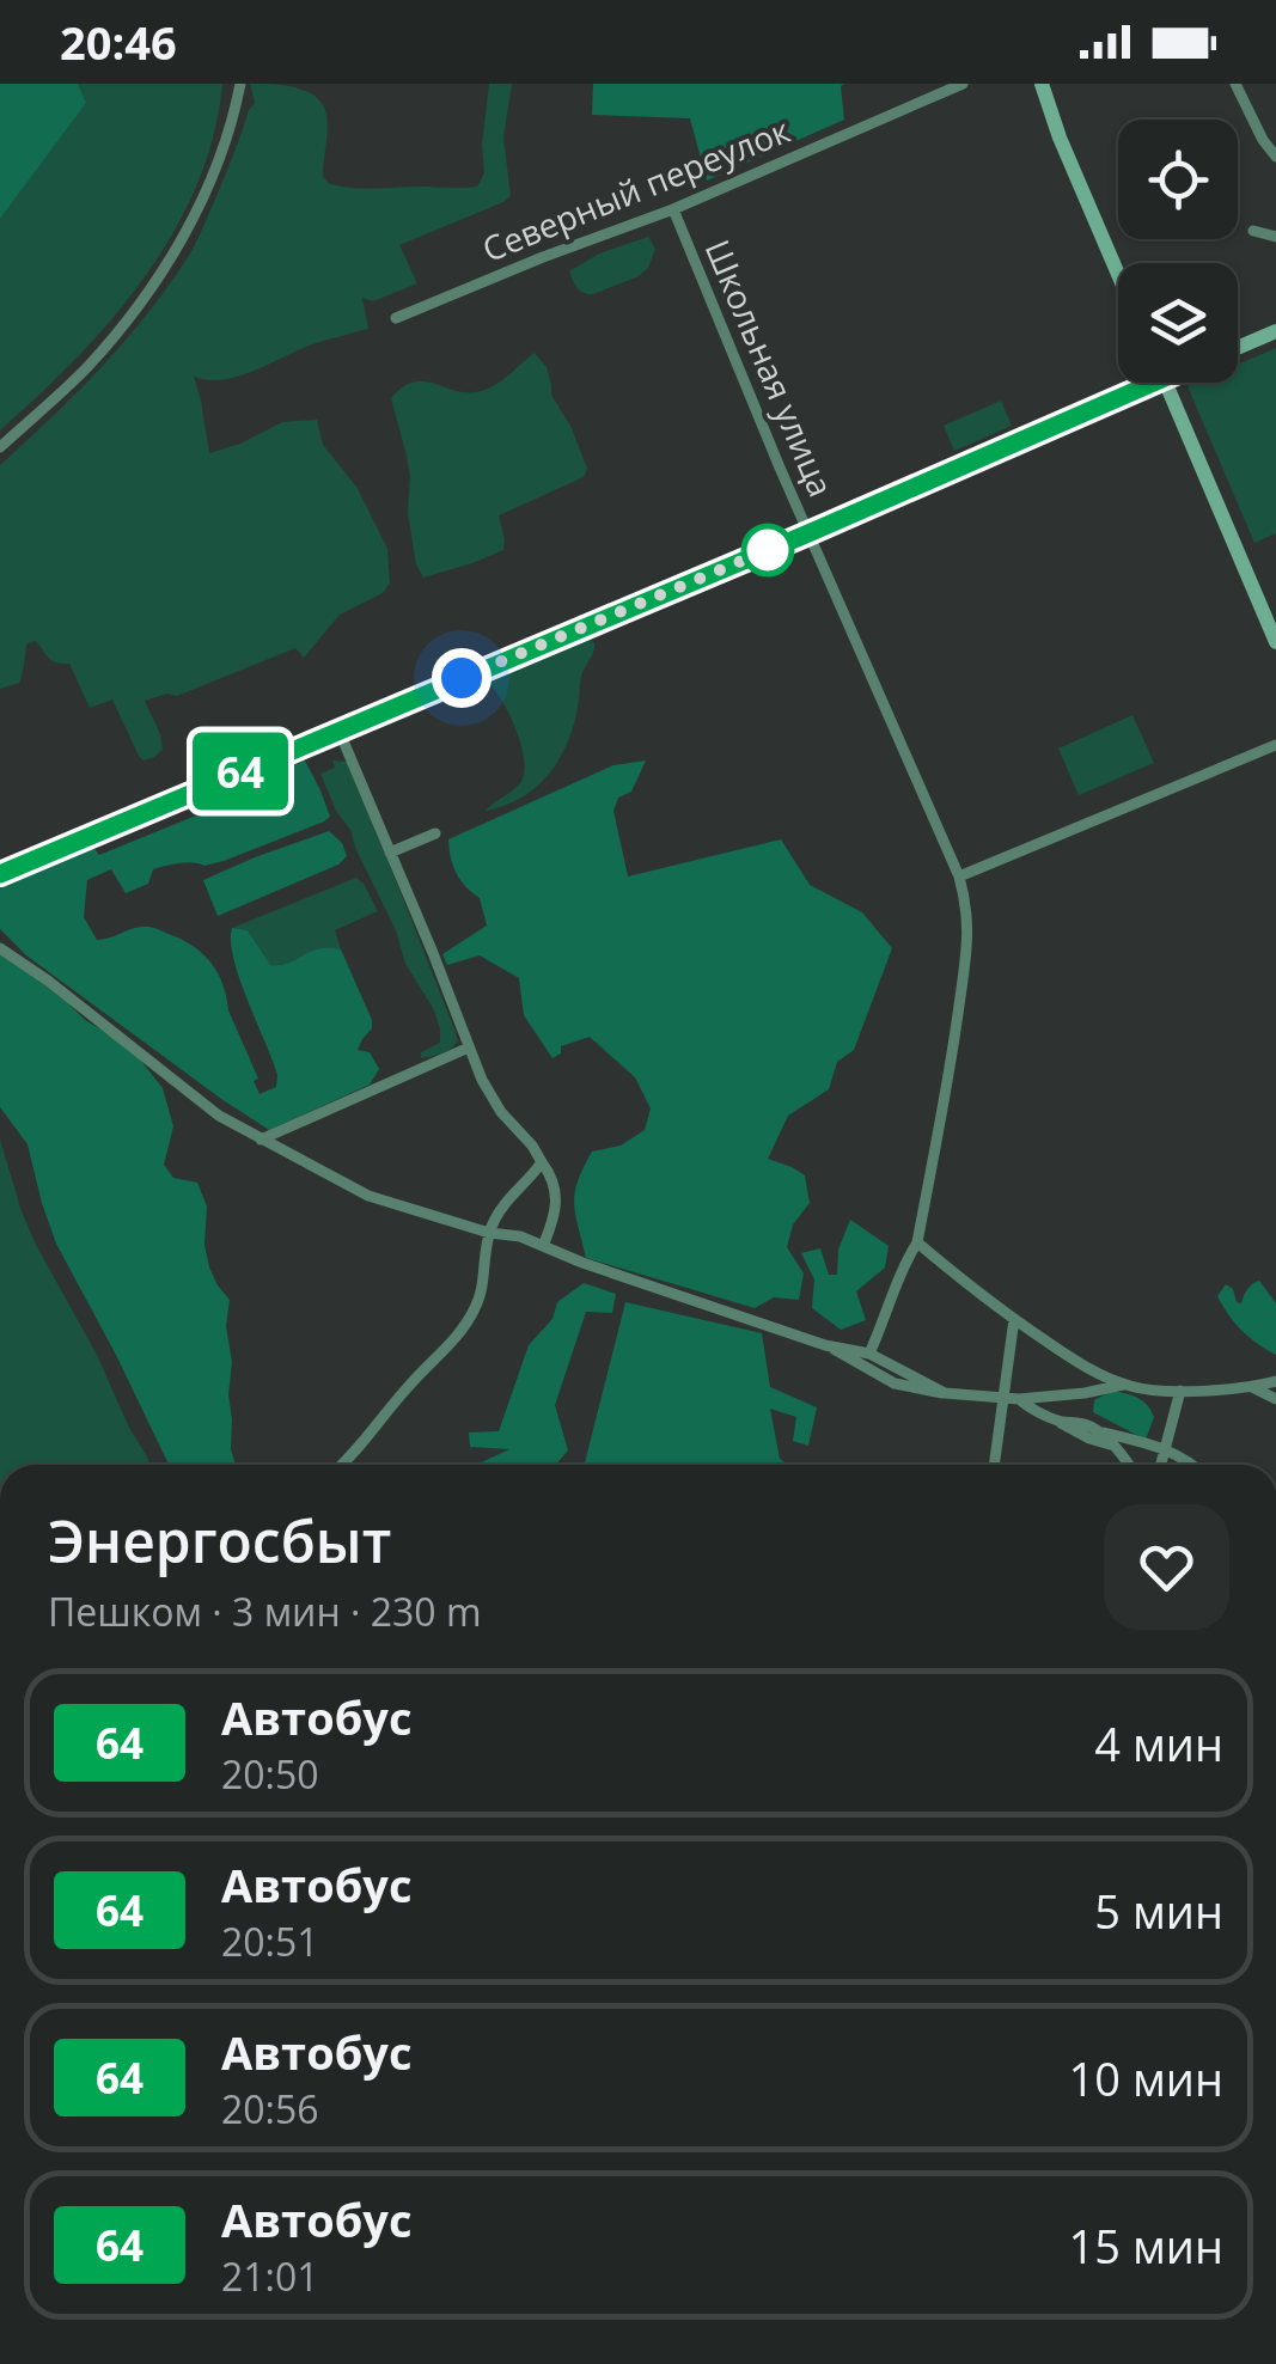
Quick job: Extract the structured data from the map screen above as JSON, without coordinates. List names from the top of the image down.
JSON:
{
  "streets": {
    "street": ["Северный переулок", "Школьная улица"]
  },
  "crossings": [
    ["Северный переулок", "Школьная улица"]
  ],
  "lines": ["bus line 64"],
  "page": {
    "status": "20:46",
    "on_map": "64",
    "heading": ["Энергосбыт", "Пешком · 3 мин · 230 m"],
    "list": [
      {
        "mark": "64",
        "name": "Автобус",
        "note": "20:50",
        "value": "4 мин"
      },
      {
        "mark": "64",
        "name": "Автобус",
        "note": "20:51",
        "value": "5 мин"
      },
      {
        "mark": "64",
        "name": "Автобус",
        "note": "20:56",
        "value": "10 мин"
      },
      {
        "mark": "64",
        "name": "Автобус",
        "note": "21:01",
        "value": "15 мин"
      }
    ]
  }
}
